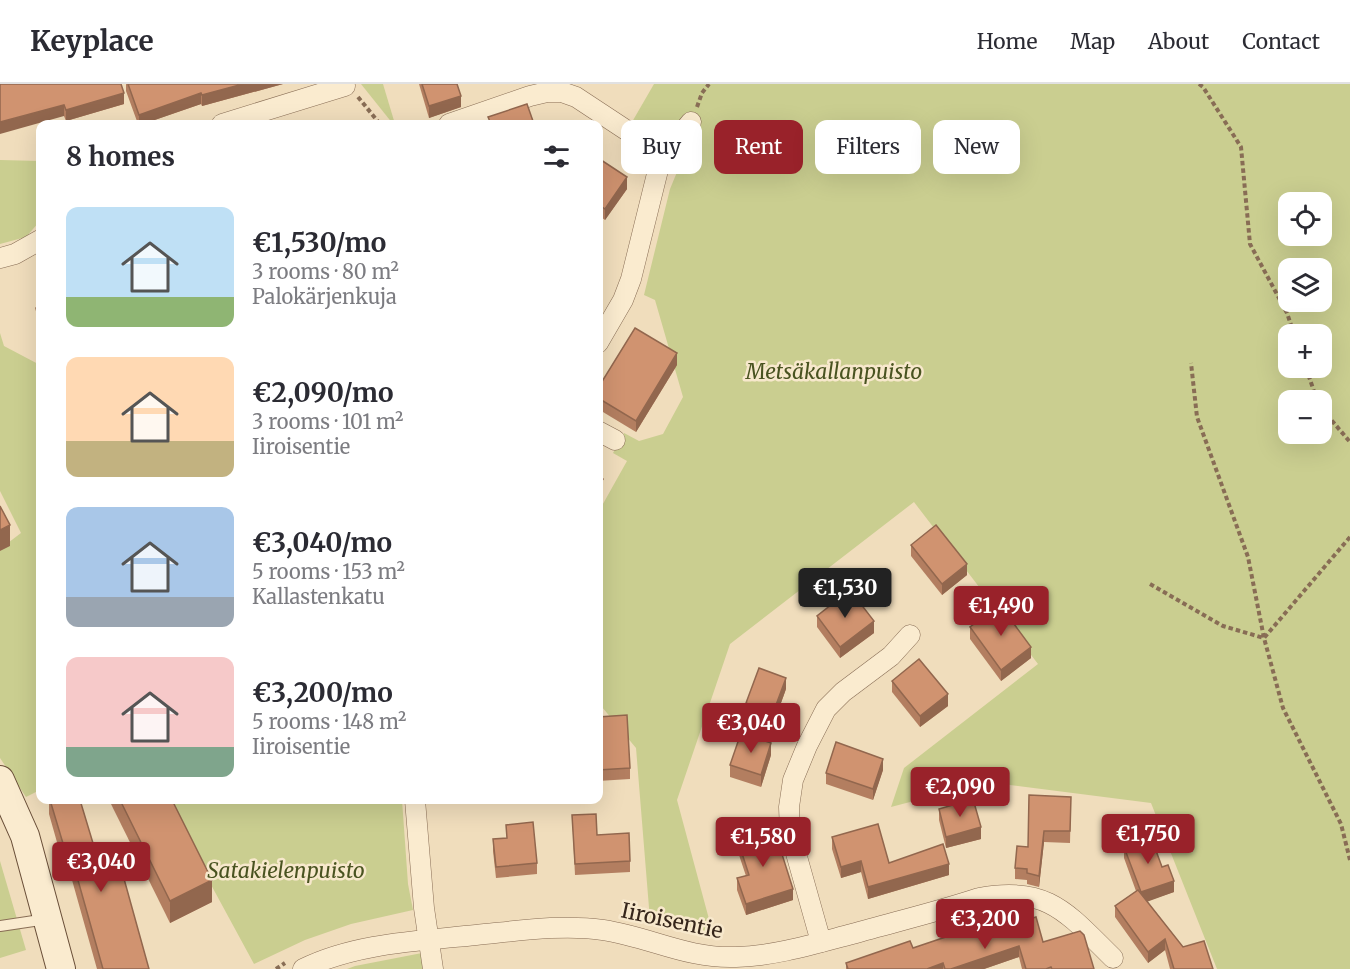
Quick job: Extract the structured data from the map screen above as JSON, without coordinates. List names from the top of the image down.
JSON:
{
  "streets": {
    "street": ["Iiroisentie"]
  },
  "parks": ["Metsäkallanpuisto", "Satakielenpuisto"],
  "page": {
    "header": "Keyplace",
    "nav": [
      "Home",
      "Map",
      "About",
      "Contact"
    ],
    "chip": [
      "Buy",
      "Rent",
      "Filters",
      "New"
    ],
    "heading": "8 homes",
    "map_buttons": ["+", "−"],
    "list": [
      {
        "name": "€1,530/mo",
        "note": "3 rooms · 80 m² · Palokärjenkuja"
      },
      {
        "name": "€2,090/mo",
        "note": "3 rooms · 101 m² · Iiroisentie"
      },
      {
        "name": "€3,040/mo",
        "note": "5 rooms · 153 m² · Kallastenkatu"
      },
      {
        "name": "€3,200/mo",
        "note": "5 rooms · 148 m² · Iiroisentie"
      }
    ],
    "price": [
      "€1,530",
      "€1,490",
      "€3,040",
      "€2,090",
      "€1,750",
      "€1,580",
      "€3,040",
      "€3,200"
    ]
  }
}
